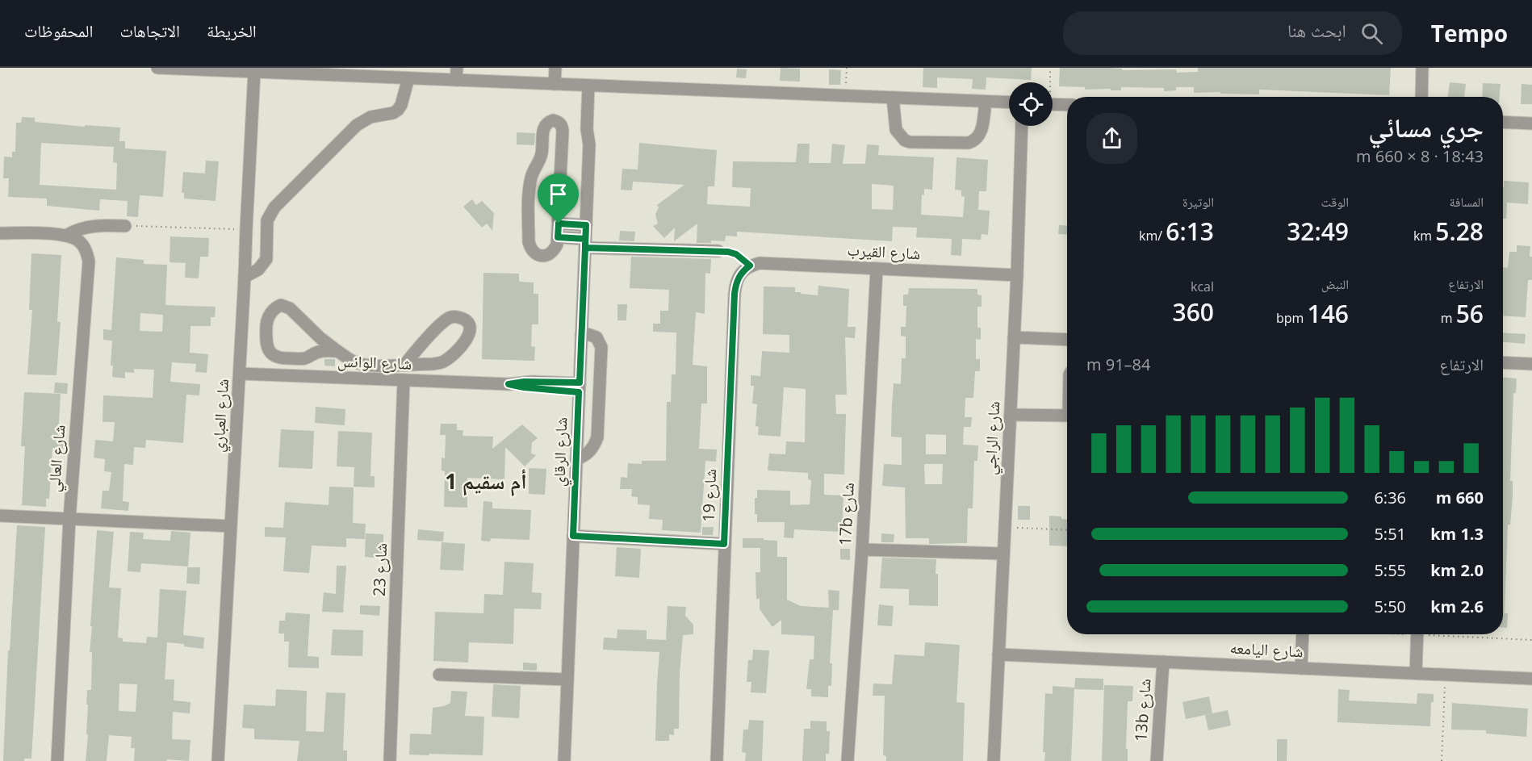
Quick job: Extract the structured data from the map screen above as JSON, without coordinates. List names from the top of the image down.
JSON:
{
  "streets": {
    "street": [
      "شارع القيرب",
      "شارع الوانس",
      "شارع العباري",
      "شارع الراجي",
      "شارع الرقاي",
      "شارع العالي",
      "شارع 19",
      "17b شارع",
      "شارع 23",
      "شارع اليامعه",
      "13b شارع"
    ]
  },
  "crossings": [
    ["شارع القيرب", "شارع الراجي"],
    ["شارع القيرب", "شارع 19"],
    ["شارع القيرب", "17b شارع"],
    ["شارع الوانس", "شارع العباري"],
    ["شارع الوانس", "شارع الرقاي"],
    ["شارع الوانس", "شارع 23"],
    ["شارع الراجي", "شارع اليامعه"],
    ["شارع اليامعه", "13b شارع"]
  ],
  "districts": ["أم سقيم 1"],
  "page": {
    "header": "Tempo",
    "search": "ابحث هنا",
    "nav": ["الخريطة", "الاتجاهات", "المحفوظات"],
    "heading": ["جري مسائي", "18:43 · 8 × 660 m"],
    "stats": [
      ["المسافة", "5.28 km"],
      ["الوقت", "32:49"],
      ["الوتيرة", "6:13 /km"],
      ["الارتفاع", "56 m"],
      ["النبض", "146 bpm"],
      ["kcal", "360"]
    ],
    "chart": ["الارتفاع", "84–91 m"],
    "list": [
      {
        "name": "660 m",
        "note": "6:36"
      },
      {
        "name": "1.3 km",
        "note": "5:51"
      },
      {
        "name": "2.0 km",
        "note": "5:55"
      },
      {
        "name": "2.6 km",
        "note": "5:50"
      }
    ]
  }
}
